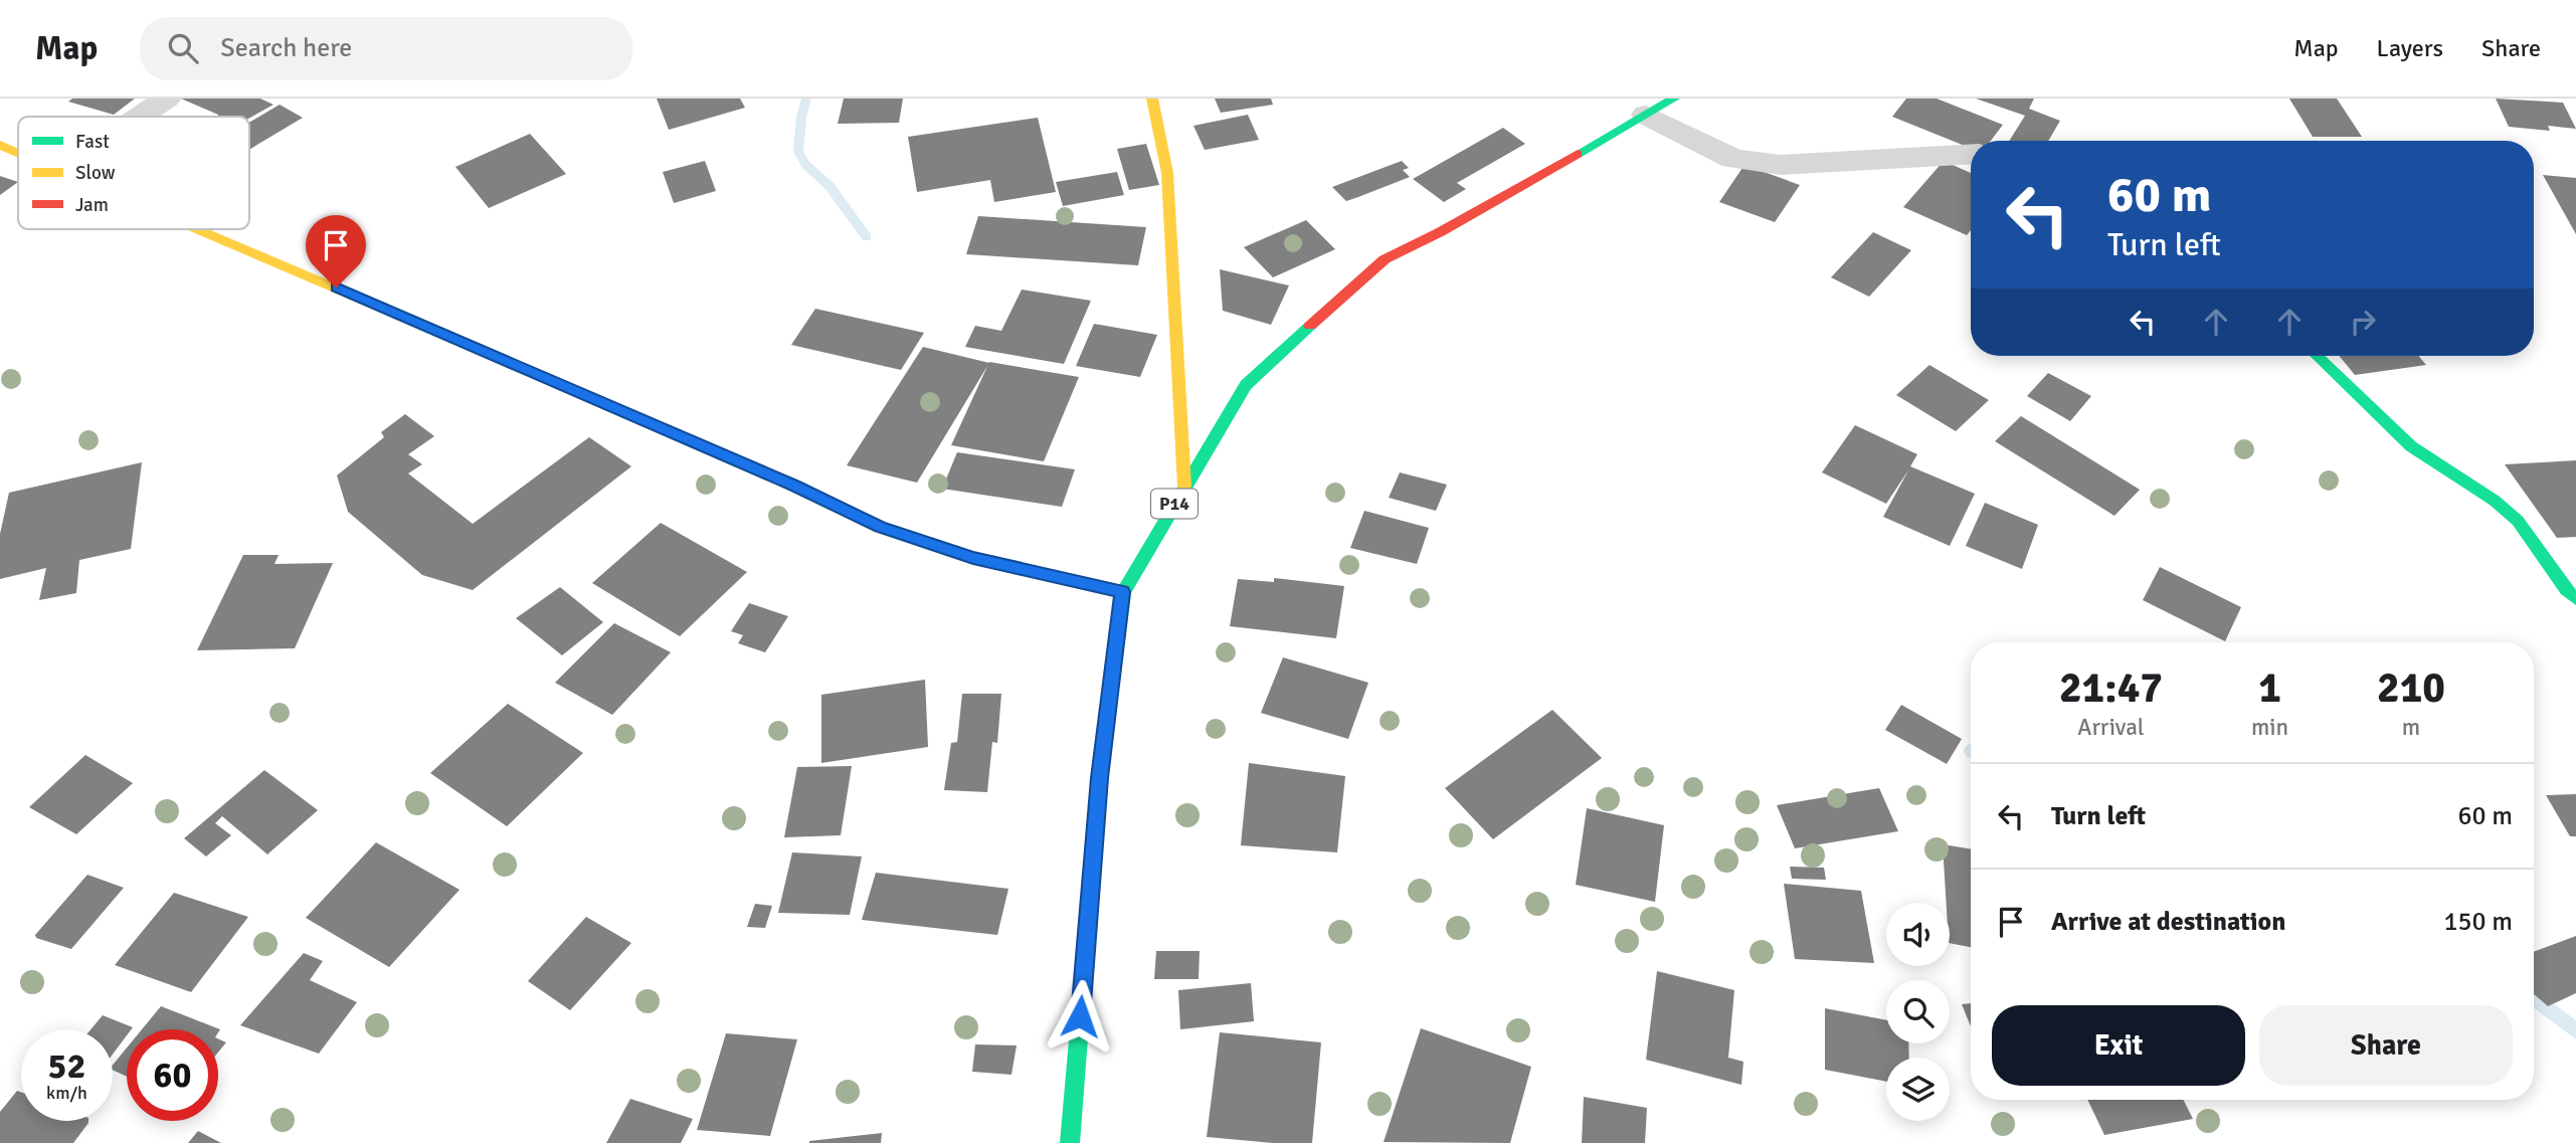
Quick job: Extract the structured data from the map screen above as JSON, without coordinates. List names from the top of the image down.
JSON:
{
  "streets": {
    "street": ["P14"]
  },
  "legend": ["Fast", "Slow", "Jam"],
  "page": {
    "header": "Map",
    "search": "Search here",
    "nav": ["Map", "Layers", "Share"],
    "turn": ["60 m", "Turn left"],
    "eta": [
      "21:47",
      "Arrival",
      "1",
      "min",
      "210",
      "m"
    ],
    "list": [
      {
        "name": "Turn left",
        "value": "60 m"
      },
      {
        "name": "Arrive at destination",
        "value": "150 m"
      }
    ],
    "buttons": ["Exit", "Share"],
    "speed": "52 km/h",
    "limit": "60"
  }
}
